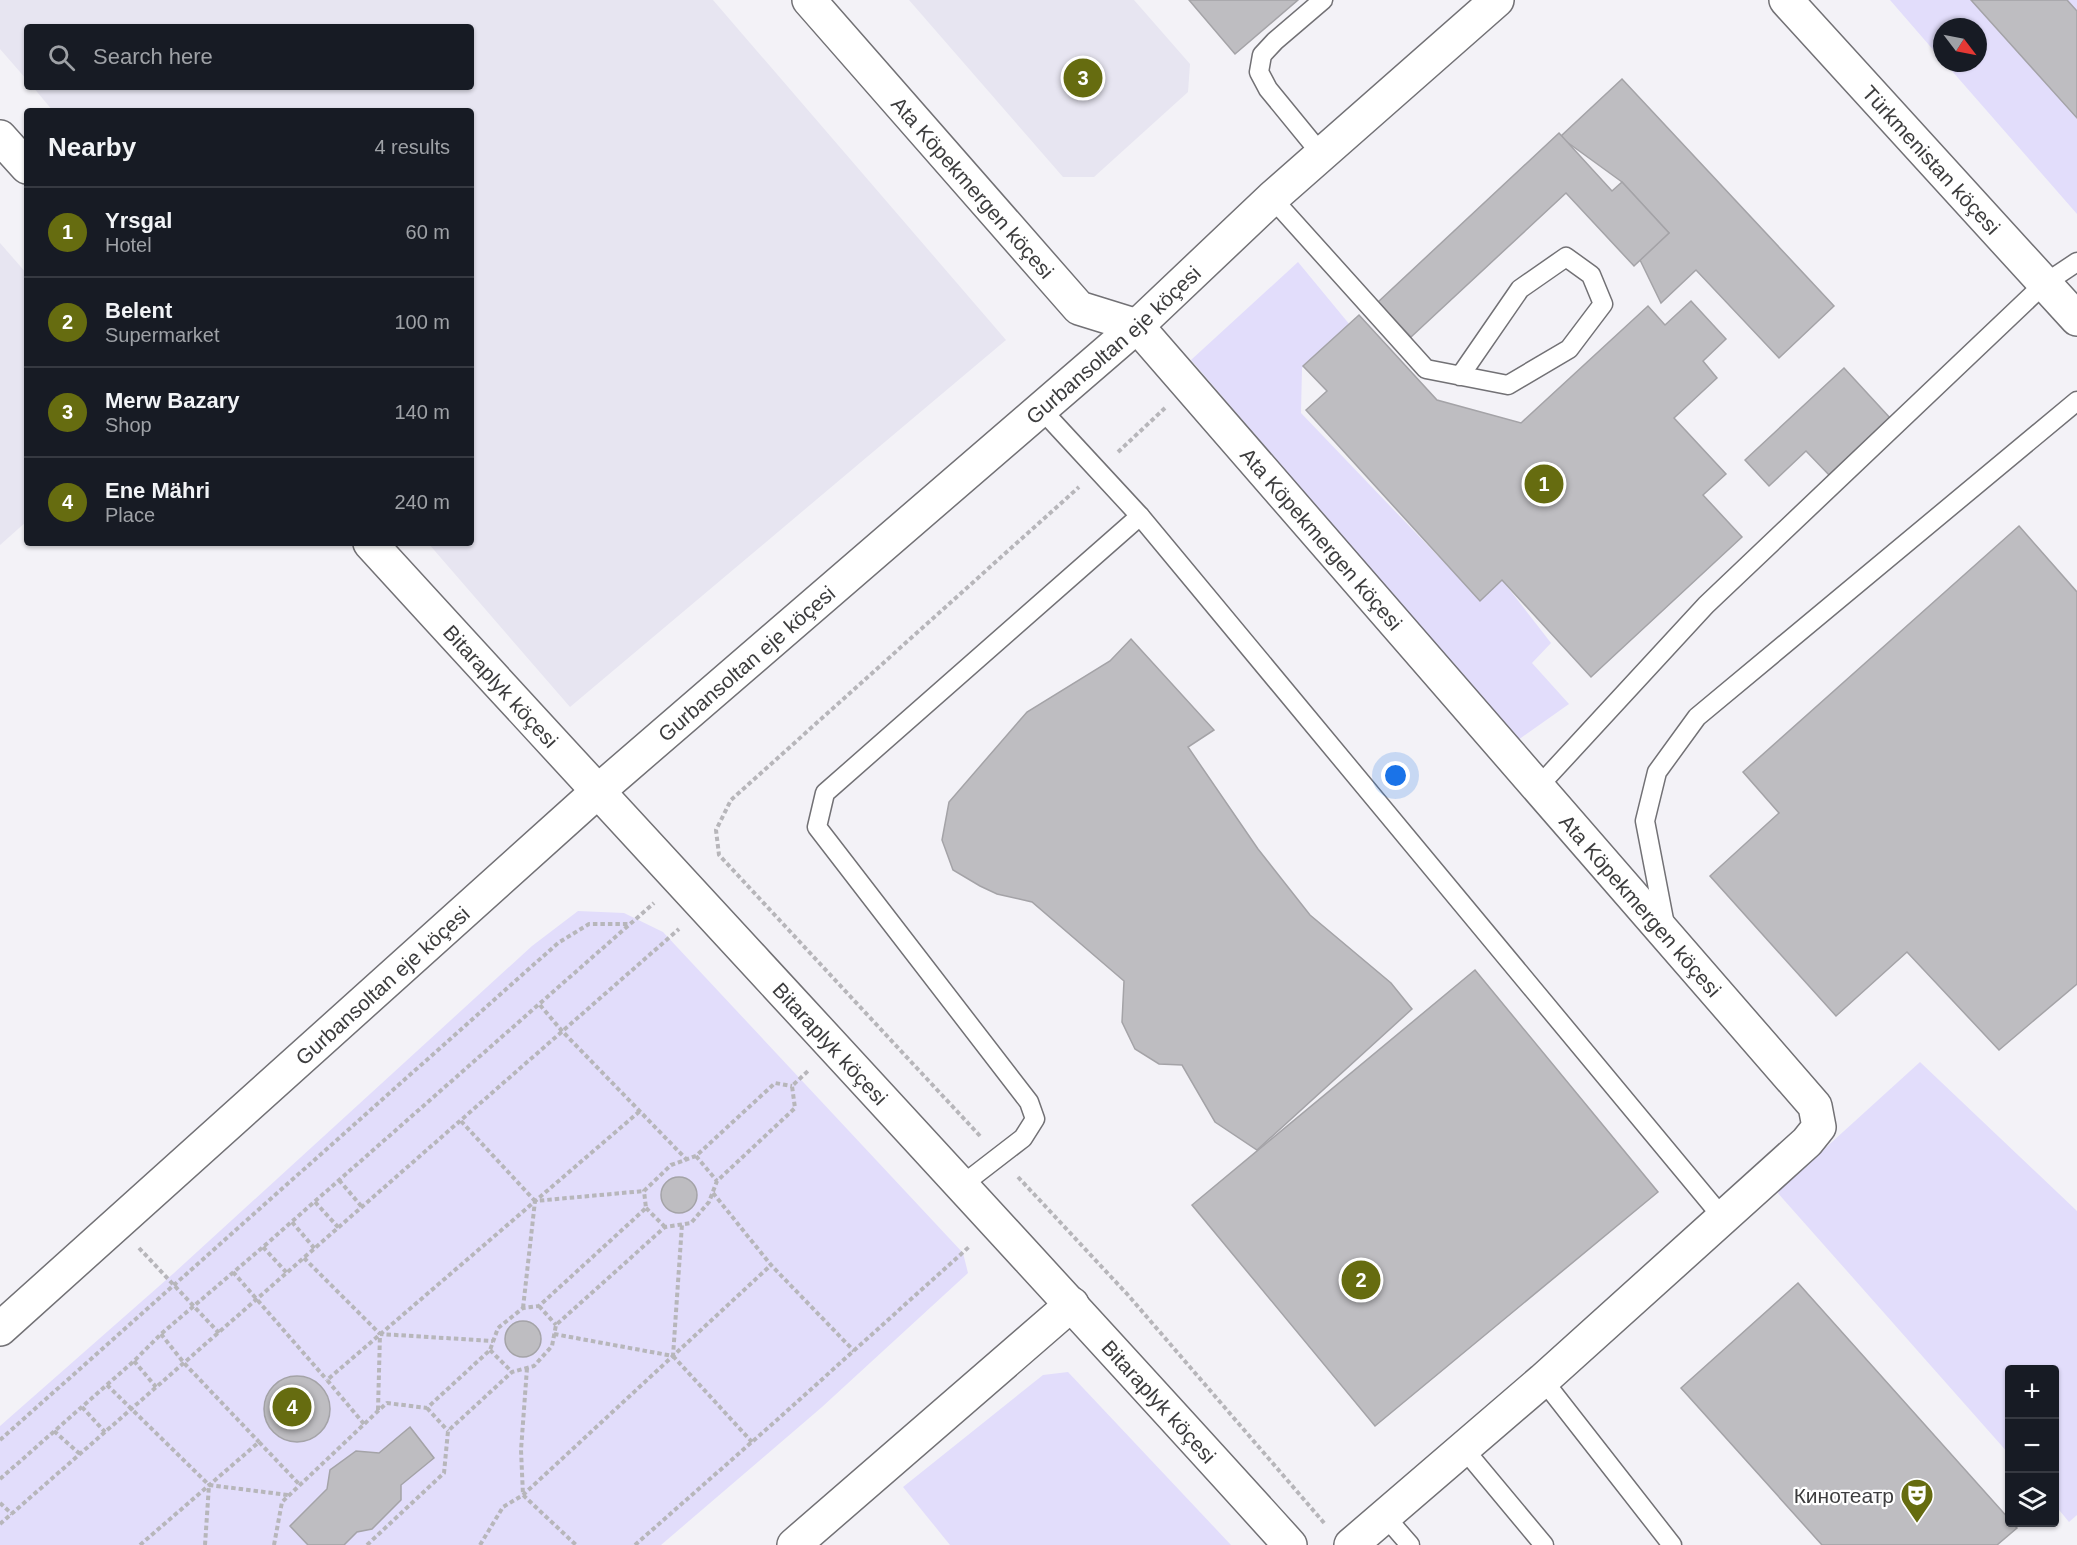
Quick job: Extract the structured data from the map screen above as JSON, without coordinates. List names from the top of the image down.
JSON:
{
  "streets": {
    "street": [
      "Türkmenistan köçesi",
      "Ata Köpekmergen köçesi",
      "Gurbansoltan eje köçesi",
      "Bitaraplyk köçesi"
    ]
  },
  "crossings": [
    ["Ata Köpekmergen köçesi", "Gurbansoltan eje köçesi"],
    ["Gurbansoltan eje köçesi", "Bitaraplyk köçesi"]
  ],
  "places": {
    "theatre": ["Кинотеатр"]
  },
  "north": "bottom right",
  "page": {
    "search": "Search here",
    "pins": [
      "3",
      "1",
      "2",
      "4"
    ],
    "heading": ["Nearby", "4 results"],
    "list": [
      {
        "mark": "1",
        "name": "Yrsgal",
        "note": "Hotel",
        "value": "60 m"
      },
      {
        "mark": "2",
        "name": "Belent",
        "note": "Supermarket",
        "value": "100 m"
      },
      {
        "mark": "3",
        "name": "Merw Bazary",
        "note": "Shop",
        "value": "140 m"
      },
      {
        "mark": "4",
        "name": "Ene Mähri",
        "note": "Place",
        "value": "240 m"
      }
    ],
    "map_buttons": ["+", "−"]
  }
}
